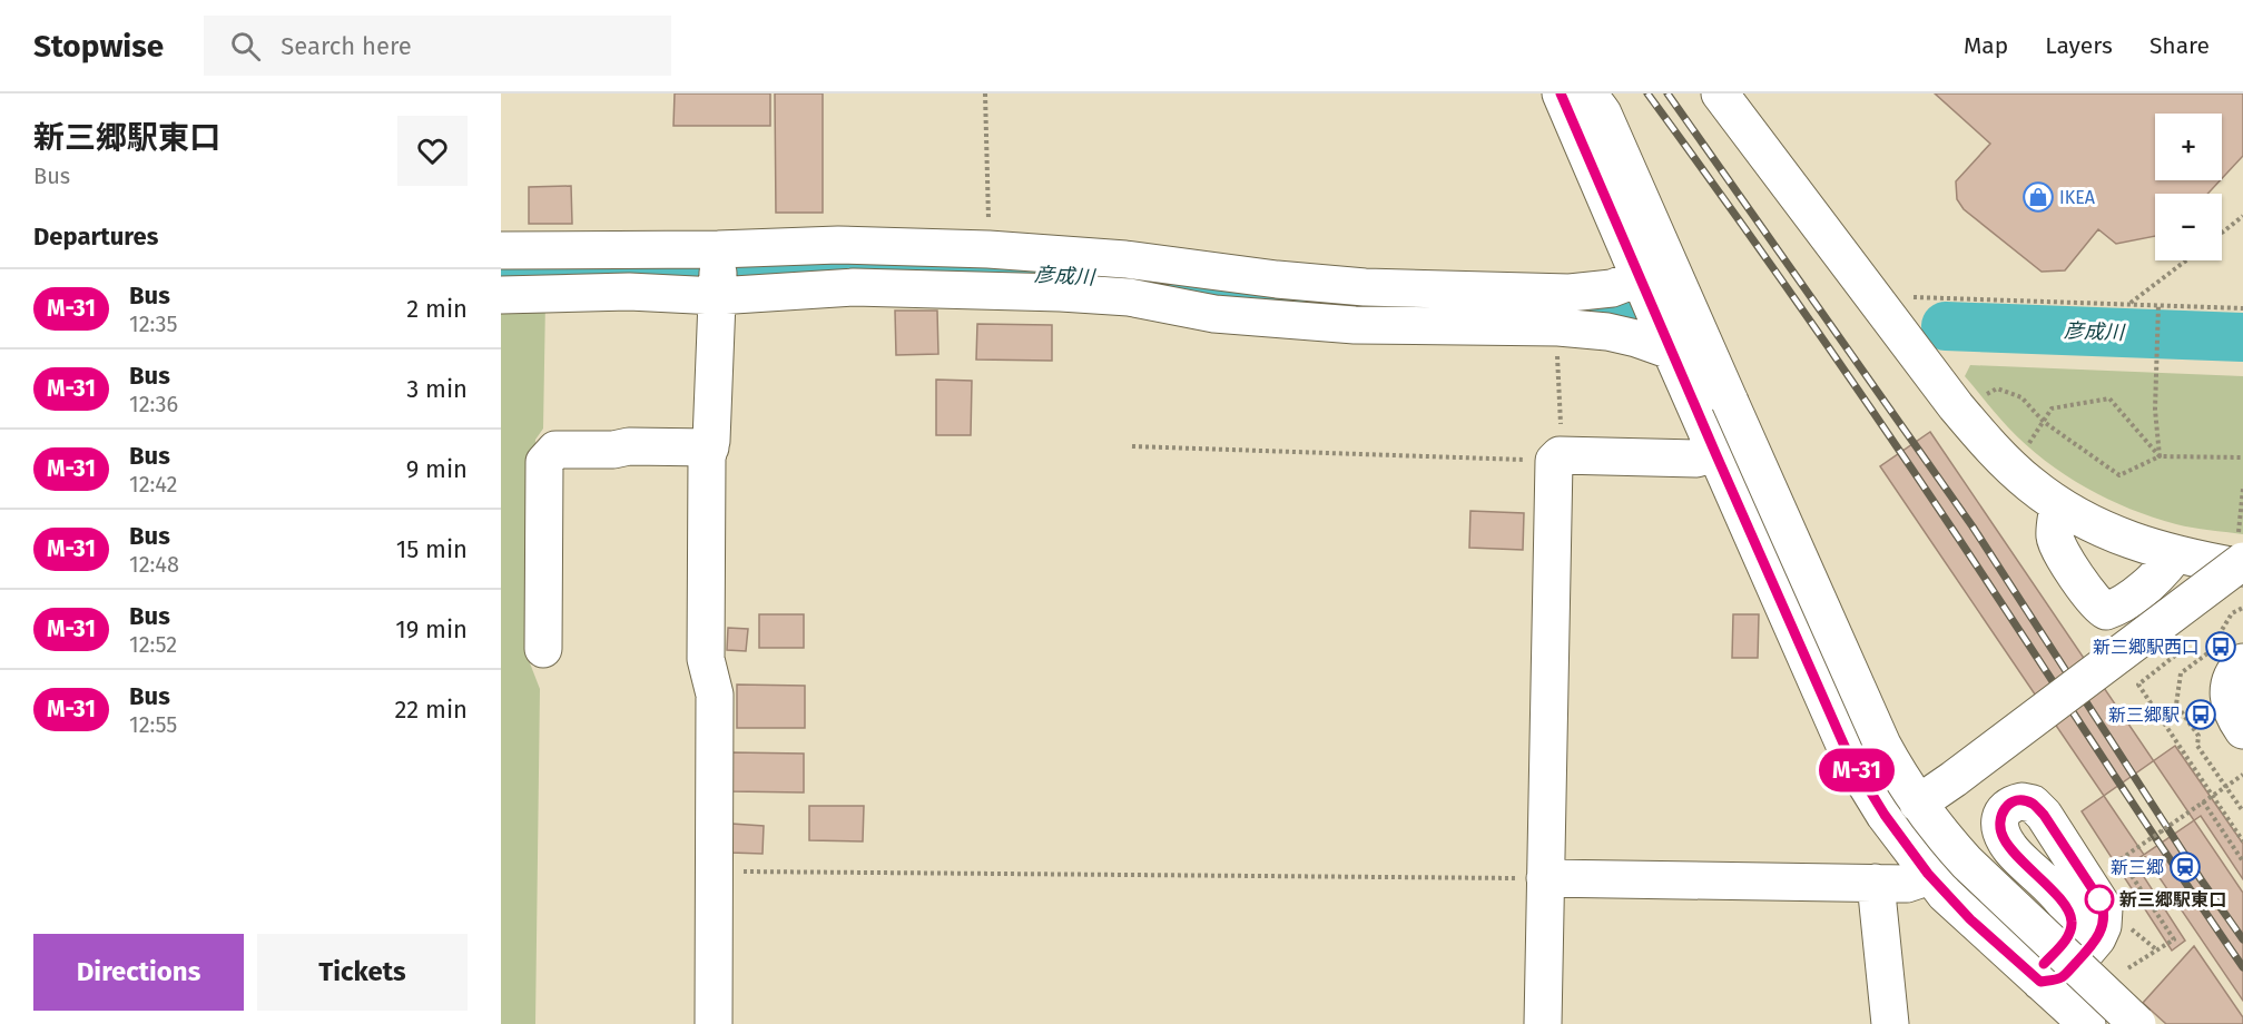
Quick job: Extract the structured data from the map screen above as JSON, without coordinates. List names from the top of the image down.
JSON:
{
  "water": ["彦成川"],
  "places": {
    "shop": ["IKEA"],
    "bus stop": ["新三郷駅西口", "新三郷駅"],
    "station": ["新三郷"],
    "other": ["新三郷駅東口"]
  },
  "lines": ["bus line M-31"],
  "page": {
    "header": "Stopwise",
    "search": "Search here",
    "nav": ["Map", "Layers", "Share"],
    "heading": [
      ["新三郷駅東口", "Bus"],
      "Departures"
    ],
    "on_map": "M-31",
    "map_buttons": ["+", "−"],
    "list": [
      {
        "mark": "M-31",
        "name": "Bus",
        "note": "12:35",
        "value": "2 min"
      },
      {
        "mark": "M-31",
        "name": "Bus",
        "note": "12:36",
        "value": "3 min"
      },
      {
        "mark": "M-31",
        "name": "Bus",
        "note": "12:42",
        "value": "9 min"
      },
      {
        "mark": "M-31",
        "name": "Bus",
        "note": "12:48",
        "value": "15 min"
      },
      {
        "mark": "M-31",
        "name": "Bus",
        "note": "12:52",
        "value": "19 min"
      },
      {
        "mark": "M-31",
        "name": "Bus",
        "note": "12:55",
        "value": "22 min"
      }
    ],
    "buttons": ["Directions", "Tickets"]
  }
}
